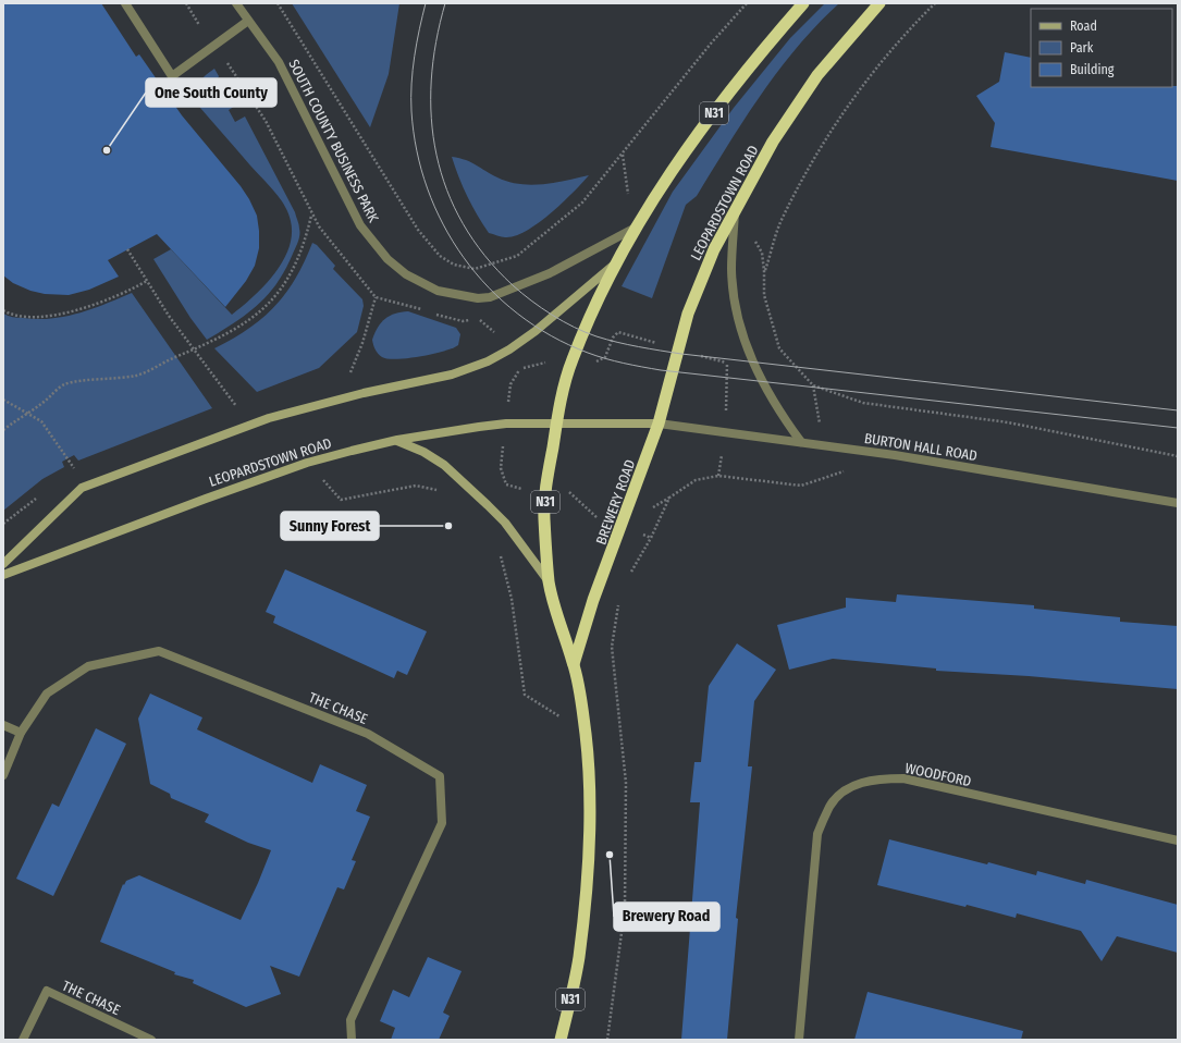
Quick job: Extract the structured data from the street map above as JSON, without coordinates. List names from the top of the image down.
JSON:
{
  "streets": {
    "highway": ["N31", "LEOPARDSTOWN ROAD", "BREWERY ROAD"],
    "street": [
      "SOUTH COUNTY BUSINESS PARK",
      "BURTON HALL ROAD",
      "THE CHASE",
      "WOODFORD"
    ]
  },
  "crossings": [
    ["N31", "SOUTH COUNTY BUSINESS PARK"],
    ["N31", "LEOPARDSTOWN ROAD"],
    ["N31", "BREWERY ROAD"],
    ["LEOPARDSTOWN ROAD", "BURTON HALL ROAD"],
    ["LEOPARDSTOWN ROAD", "BREWERY ROAD"],
    ["BURTON HALL ROAD", "BREWERY ROAD"]
  ],
  "places": ["One South County", "Sunny Forest", "Brewery Road"],
  "legend": ["Road", "Park", "Building"]
}
